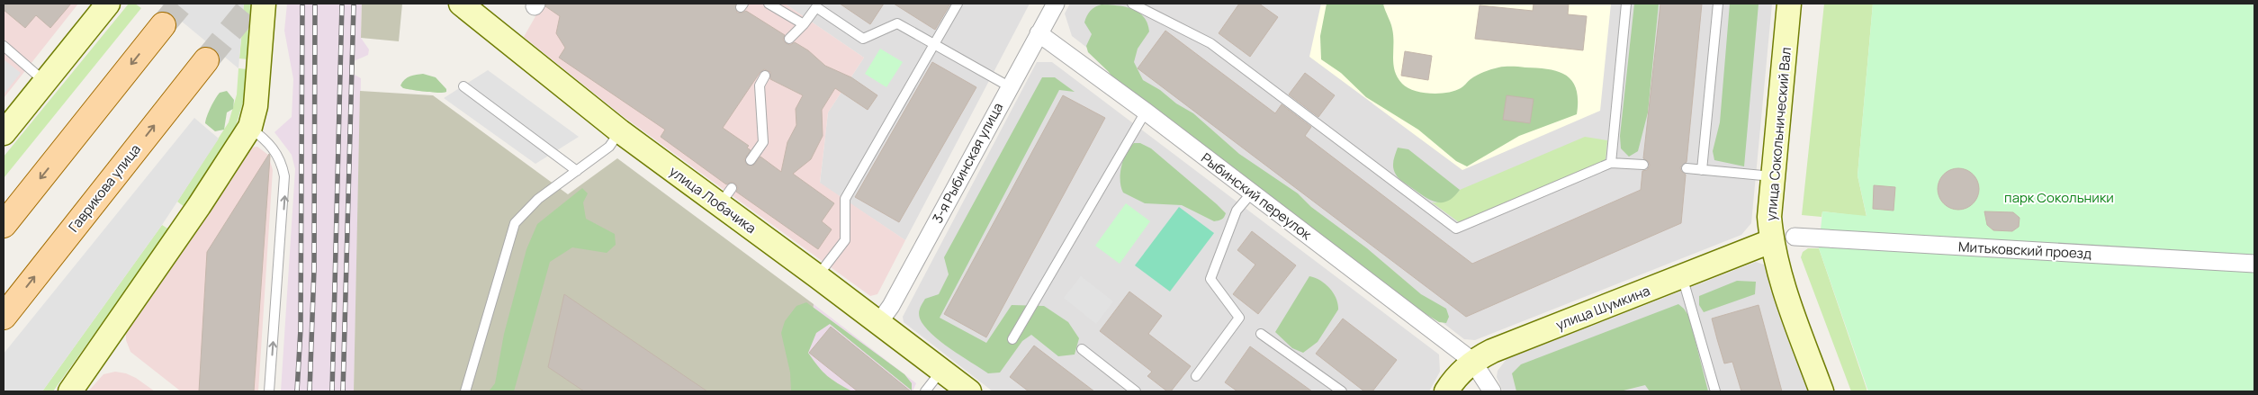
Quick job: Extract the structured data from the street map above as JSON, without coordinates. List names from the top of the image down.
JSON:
{
  "streets": {
    "main road": ["Гаврикова улица"],
    "street": [
      "улица Сокольнический Вал",
      "3-я Рыбинская улица",
      "Рыбинский переулок",
      "улица Лобачика",
      "Митьковский проезд",
      "улица Шумкина"
    ]
  },
  "crossings": [
    ["улица Сокольнический Вал", "улица Шумкина"],
    ["3-я Рыбинская улица", "Рыбинский переулок"],
    ["3-я Рыбинская улица", "улица Лобачика"],
    ["Рыбинский переулок", "улица Шумкина"]
  ],
  "parks": ["парк Сокольники"]
}
